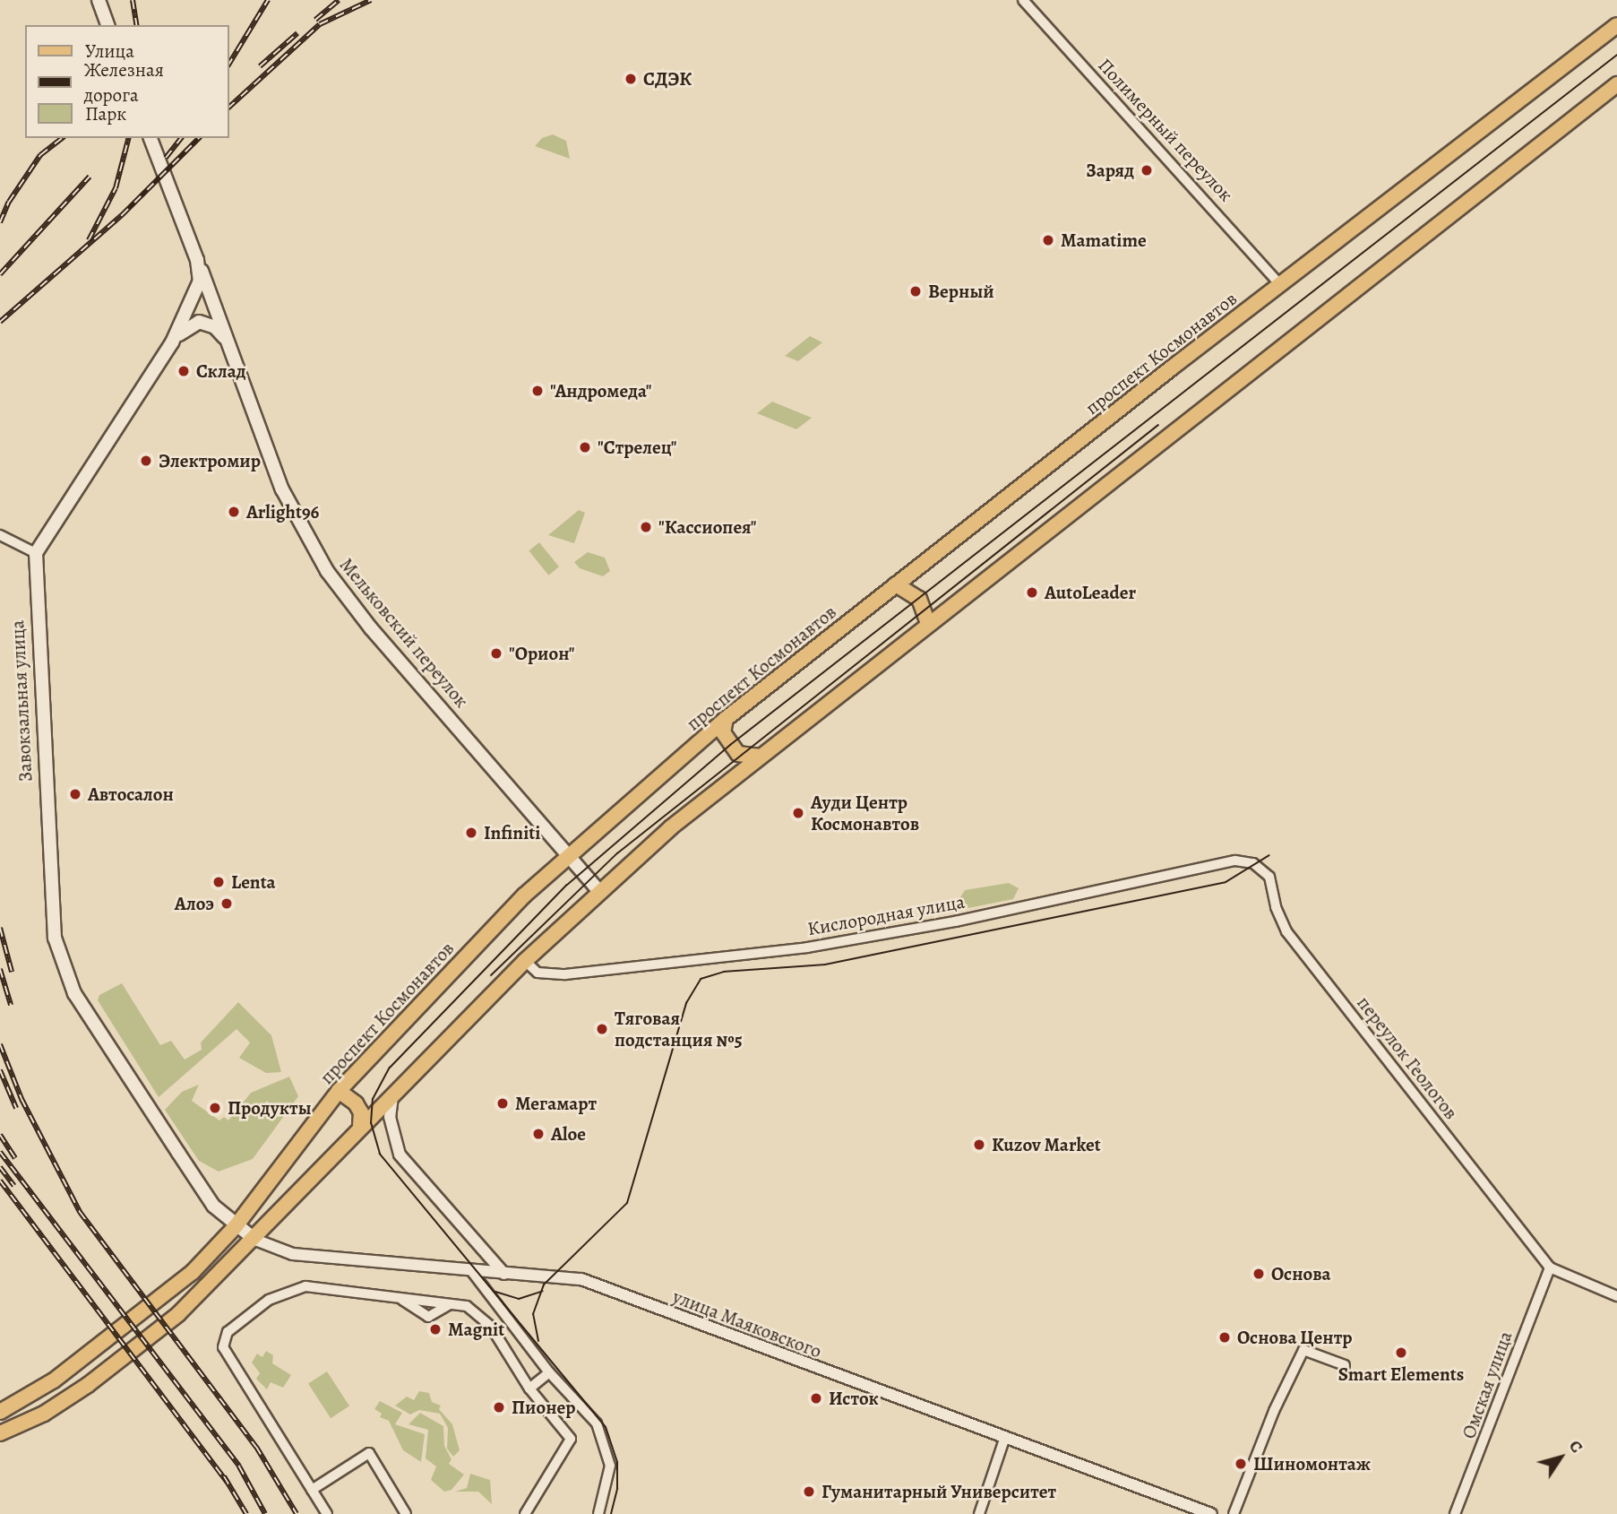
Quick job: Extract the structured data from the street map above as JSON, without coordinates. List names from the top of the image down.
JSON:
{
  "streets": {
    "main road": ["проспект Космонавтов", "Мельковский переулок", "Завокзальная улица"],
    "street": [
      "Полимерный переулок",
      "Кислородная улица",
      "переулок Геологов",
      "улица Маяковского",
      "Омская улица"
    ]
  },
  "crossings": [
    ["Полимерный переулок", "проспект Космонавтов"],
    ["проспект Космонавтов", "Мельковский переулок"],
    ["проспект Космонавтов", "Завокзальная улица"],
    ["Завокзальная улица", "улица Маяковского"],
    ["Кислородная улица", "переулок Геологов"],
    ["переулок Геологов", "Омская улица"]
  ],
  "places": [
    "СДЭК",
    "Заряд",
    "Mamatime",
    "Верный",
    "Склад",
    "\"Андромеда\"",
    "\"Стрелец\"",
    "Электромир",
    "Arlight96",
    "\"Кассиопея\"",
    "AutoLeader",
    "\"Орион\"",
    "Автосалон",
    "Ауди Центр Космонавтов",
    "Infiniti",
    "Lenta",
    "Алоэ",
    "Тяговая подстанция №5",
    "Мегамарт",
    "Продукты",
    "Aloe",
    "Kuzov Market",
    "Основа",
    "Magnit",
    "Основа Центр",
    "Smart Elements",
    "Исток",
    "Пионер",
    "Шиномонтаж",
    "Гуманитарный Университет"
  ],
  "legend": ["Улица", "Железная дорога", "Парк"],
  "north": "top right"
}
